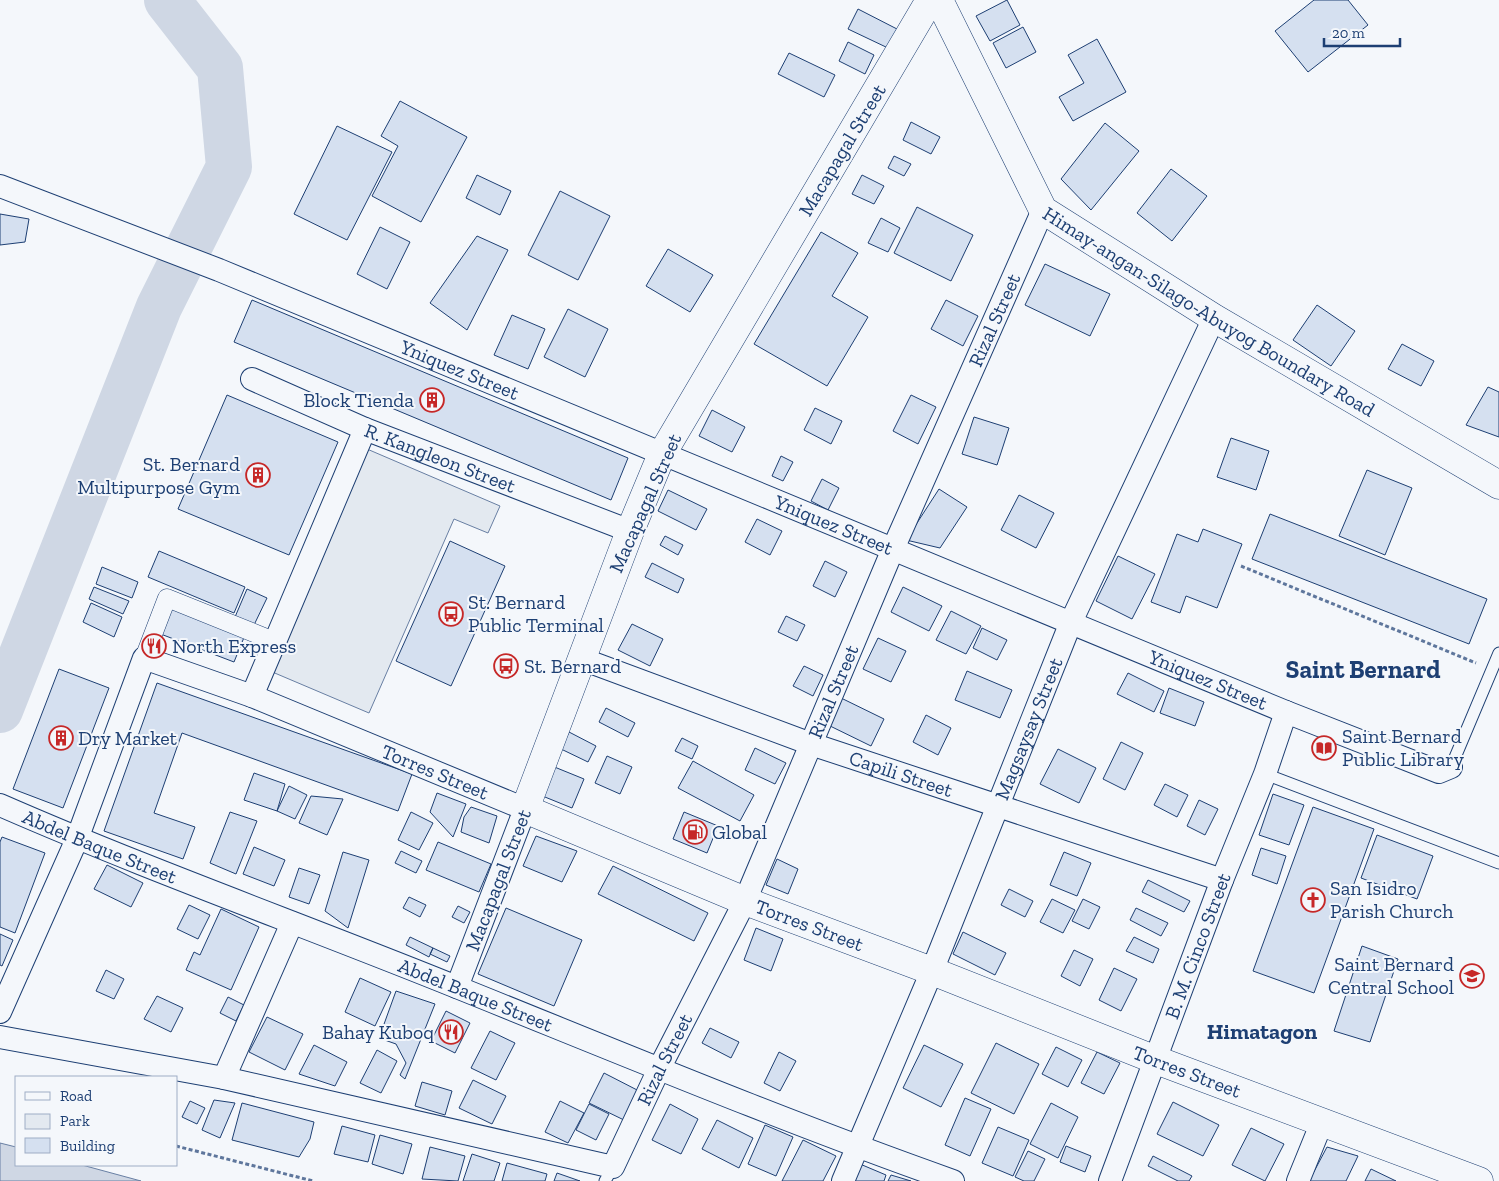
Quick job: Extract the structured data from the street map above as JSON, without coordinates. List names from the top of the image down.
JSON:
{
  "streets": {
    "street": [
      "Macapagal Street",
      "Himay-angan-Silago-Abuyog Boundary Road",
      "Rizal Street",
      "Yniquez Street",
      "R. Kangleon Street",
      "Magsaysay Street",
      "Torres Street",
      "Capili Street",
      "Abdel Baque Street",
      "B. M. Cinco Street"
    ]
  },
  "crossings": [
    ["Macapagal Street", "Yniquez Street"],
    ["Macapagal Street", "R. Kangleon Street"],
    ["Macapagal Street", "Torres Street"],
    ["Macapagal Street", "Capili Street"],
    ["Macapagal Street", "Abdel Baque Street"],
    ["Himay-angan-Silago-Abuyog Boundary Road", "Rizal Street"],
    ["Himay-angan-Silago-Abuyog Boundary Road", "Magsaysay Street"],
    ["Rizal Street", "Yniquez Street"],
    ["Rizal Street", "Torres Street"],
    ["Rizal Street", "Capili Street"],
    ["Rizal Street", "Abdel Baque Street"],
    ["Yniquez Street", "Magsaysay Street"],
    ["Yniquez Street", "B. M. Cinco Street"],
    ["Magsaysay Street", "Torres Street"],
    ["Magsaysay Street", "Capili Street"],
    ["Magsaysay Street", "Abdel Baque Street"],
    ["Torres Street", "B. M. Cinco Street"],
    ["Capili Street", "B. M. Cinco Street"]
  ],
  "districts": ["Saint Bernard", "Himatagon"],
  "places": {
    "building": ["Block Tienda", "St. Bernard Multipurpose Gym", "Dry Market"],
    "bus stop": ["St. Bernard Public Terminal", "St. Bernard"],
    "restaurant": ["North Express", "Bahay Kuboq"],
    "library": ["Saint Bernard Public Library"],
    "fuel station": ["Global"],
    "church": ["San Isidro Parish Church"],
    "school or university": ["Saint Bernard Central School"]
  },
  "legend": ["Road", "Park", "Building"],
  "scale_bar": "20 m"
}
